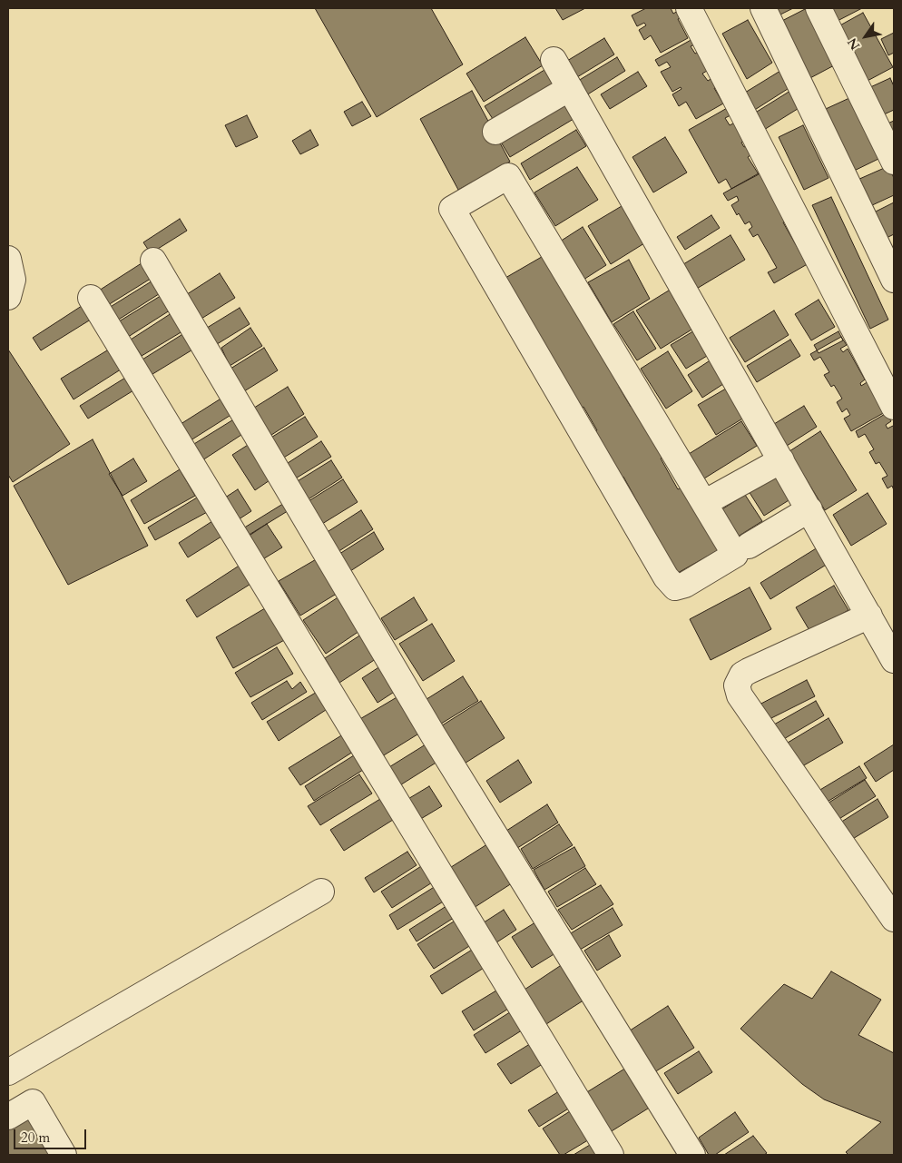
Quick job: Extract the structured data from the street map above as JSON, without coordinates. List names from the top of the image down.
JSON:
{
  "scale_bar": "20 m",
  "north": "bottom left"
}
